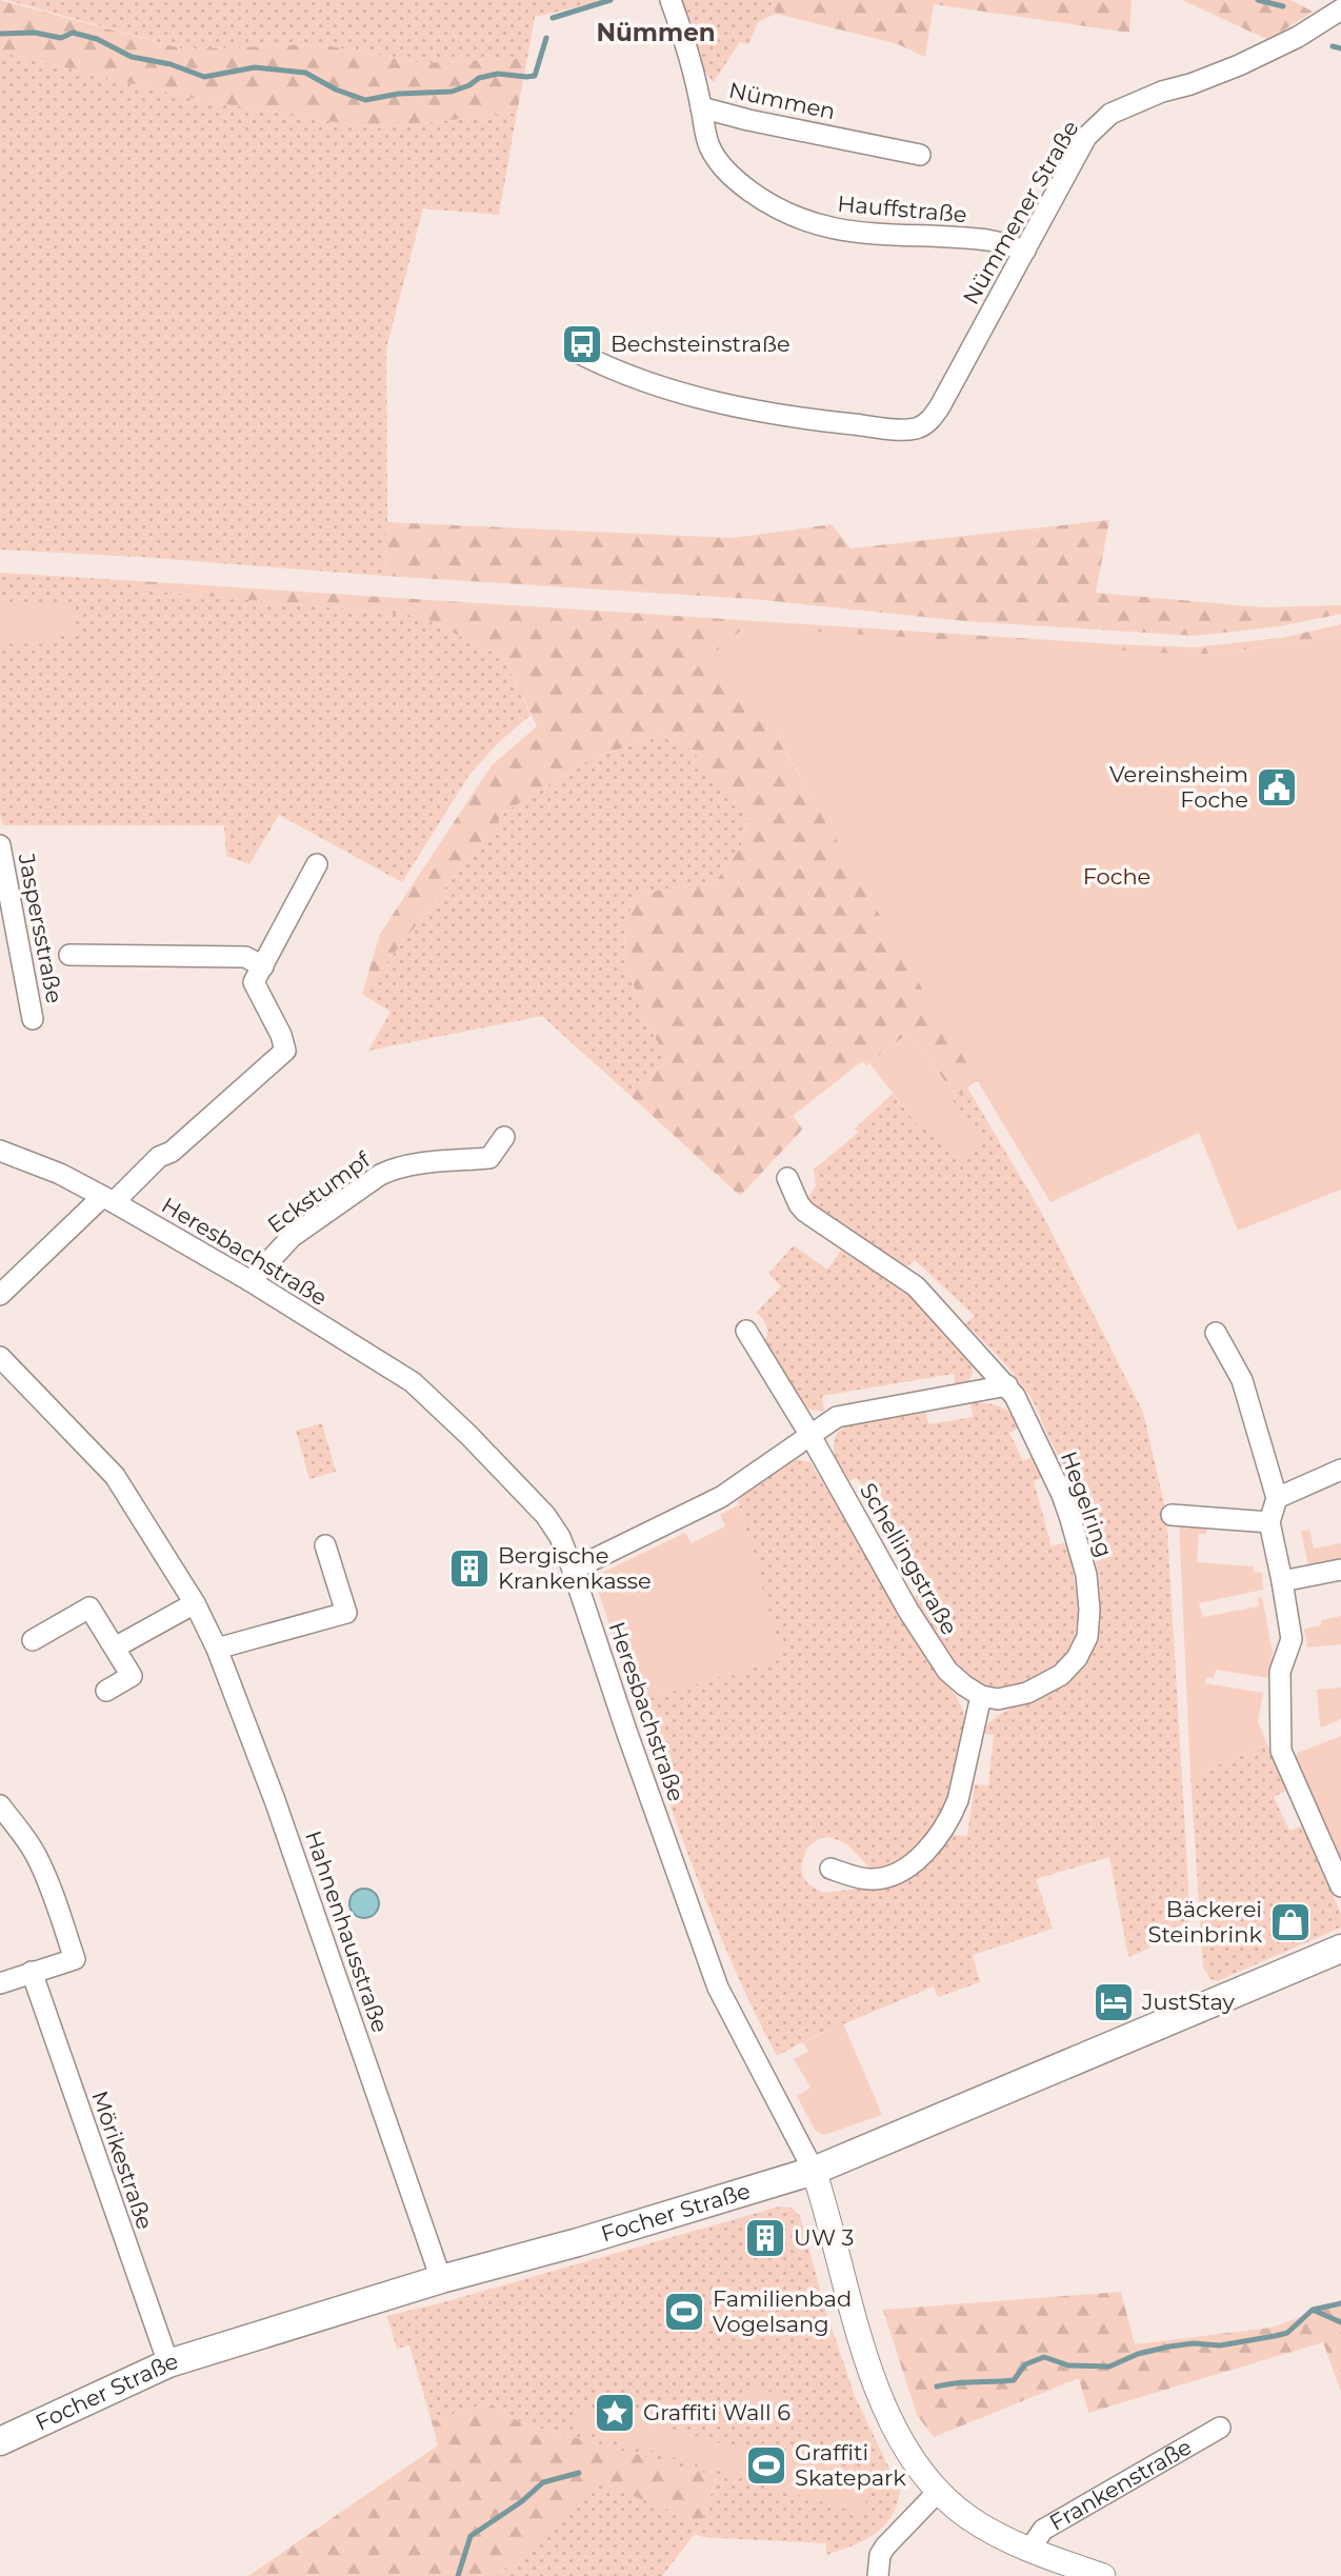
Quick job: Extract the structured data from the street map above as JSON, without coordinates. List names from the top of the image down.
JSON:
{
  "streets": {
    "main road": ["Focher Straße"],
    "street": [
      "Nümmen",
      "Hauffstraße",
      "Nümmener Straße",
      "Jaspersstraße",
      "Eckstumpf",
      "Heresbachstraße",
      "Hegelring",
      "Schellingstraße",
      "Hahnenhausstraße",
      "Mörikestraße",
      "Frankenstraße"
    ]
  },
  "crossings": [
    ["Nümmen", "Hauffstraße"],
    ["Hauffstraße", "Nümmener Straße"],
    ["Eckstumpf", "Heresbachstraße"],
    ["Heresbachstraße", "Focher Straße"],
    ["Heresbachstraße", "Frankenstraße"],
    ["Hegelring", "Schellingstraße"],
    ["Hahnenhausstraße", "Focher Straße"],
    ["Mörikestraße", "Focher Straße"],
    ["Focher Straße", "Frankenstraße"]
  ],
  "districts": ["Nümmen"],
  "parks": ["Foche"],
  "places": {
    "bus stop": ["Bechsteinstraße"],
    "public building": ["Vereinsheim Foche"],
    "building": ["Bergische Krankenkasse", "UW 3"],
    "shop": ["Bäckerei Steinbrink"],
    "hotel": ["JustStay"],
    "sports": ["Familienbad Vogelsang", "Graffiti Skatepark"],
    "place": ["Graffiti Wall 6"]
  }
}
